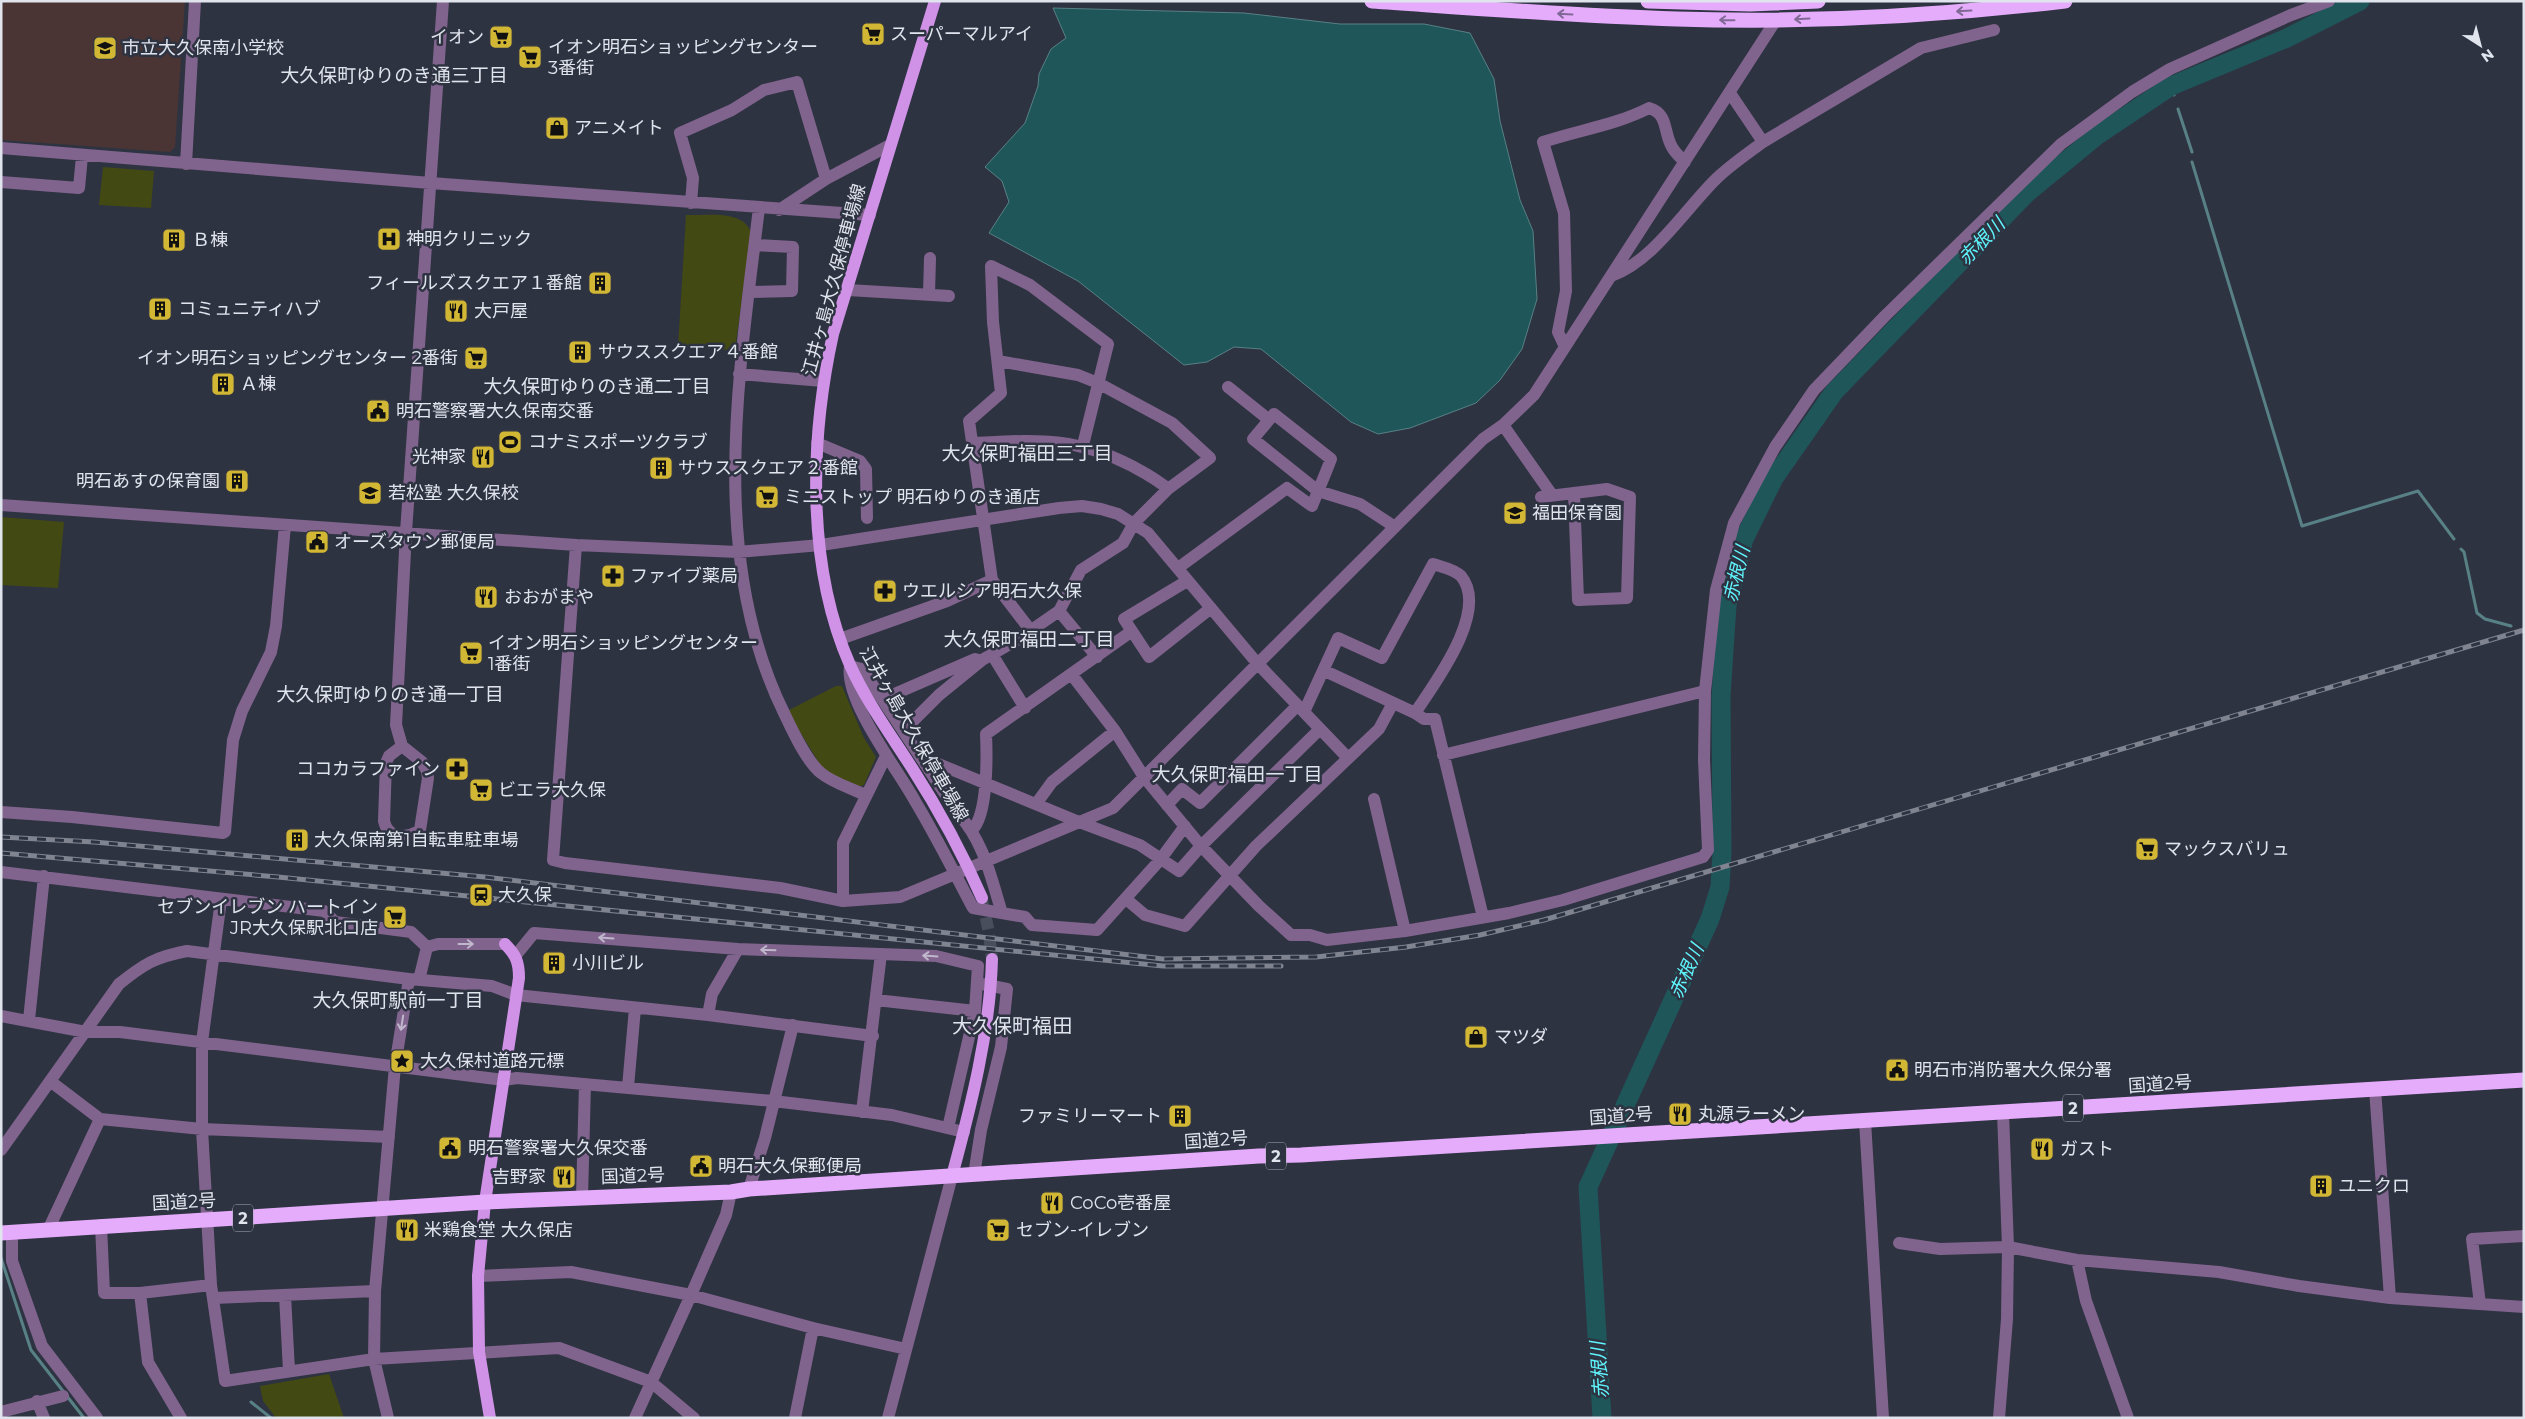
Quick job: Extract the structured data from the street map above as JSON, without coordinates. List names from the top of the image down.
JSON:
{
  "streets": {
    "highway": ["国道2号", "2"],
    "main road": ["江井ヶ島大久保停車場線"]
  },
  "districts": [
    "大久保町ゆりのき通三丁目",
    "大久保町ゆりのき通二丁目",
    "大久保町福田三丁目",
    "大久保町福田二丁目",
    "大久保町ゆりのき通一丁目",
    "大久保町福田一丁目",
    "大久保町駅前一丁目",
    "大久保町福田"
  ],
  "water": ["赤根川"],
  "places": {
    "supermarket": [
      "スーパーマルアイ",
      "イオン",
      "イオン明石ショッピングセンター 3番街",
      "イオン明石ショッピングセンター 2番街",
      "ミニストップ 明石ゆりのき通店",
      "イオン明石ショッピングセンター 1番街",
      "ビエラ大久保",
      "マックスバリュ",
      "セブンイレブン ハートイン JR大久保駅北口店",
      "セブン-イレブン"
    ],
    "school or university": ["市立大久保南小学校", "若松塾 大久保校", "福田保育園"],
    "shop": ["アニメイト", "マツダ"],
    "hospital": ["神明クリニック"],
    "building": [
      "Ｂ棟",
      "フィールズスクエア１番館",
      "コミュニティハブ",
      "サウススクエア４番館",
      "Ａ棟",
      "サウススクエア２番館",
      "明石あすの保育園",
      "大久保南第1自転車駐車場",
      "小川ビル",
      "ファミリーマート",
      "ユニクロ"
    ],
    "restaurant": [
      "大戸屋",
      "光神家",
      "おおがまや",
      "丸源ラーメン",
      "ガスト",
      "吉野家",
      "CoCo壱番屋",
      "米鶏食堂 大久保店"
    ],
    "public building": [
      "明石警察署大久保南交番",
      "オーズタウン郵便局",
      "明石市消防署大久保分署",
      "明石警察署大久保交番",
      "明石大久保郵便局"
    ],
    "sports": ["コナミスポーツクラブ"],
    "pharmacy": ["ファイブ薬局", "ウエルシア明石大久保", "ココカラファイン"],
    "station": ["大久保"],
    "place": ["大久保村道路元標"]
  },
  "north": "bottom right"
}
